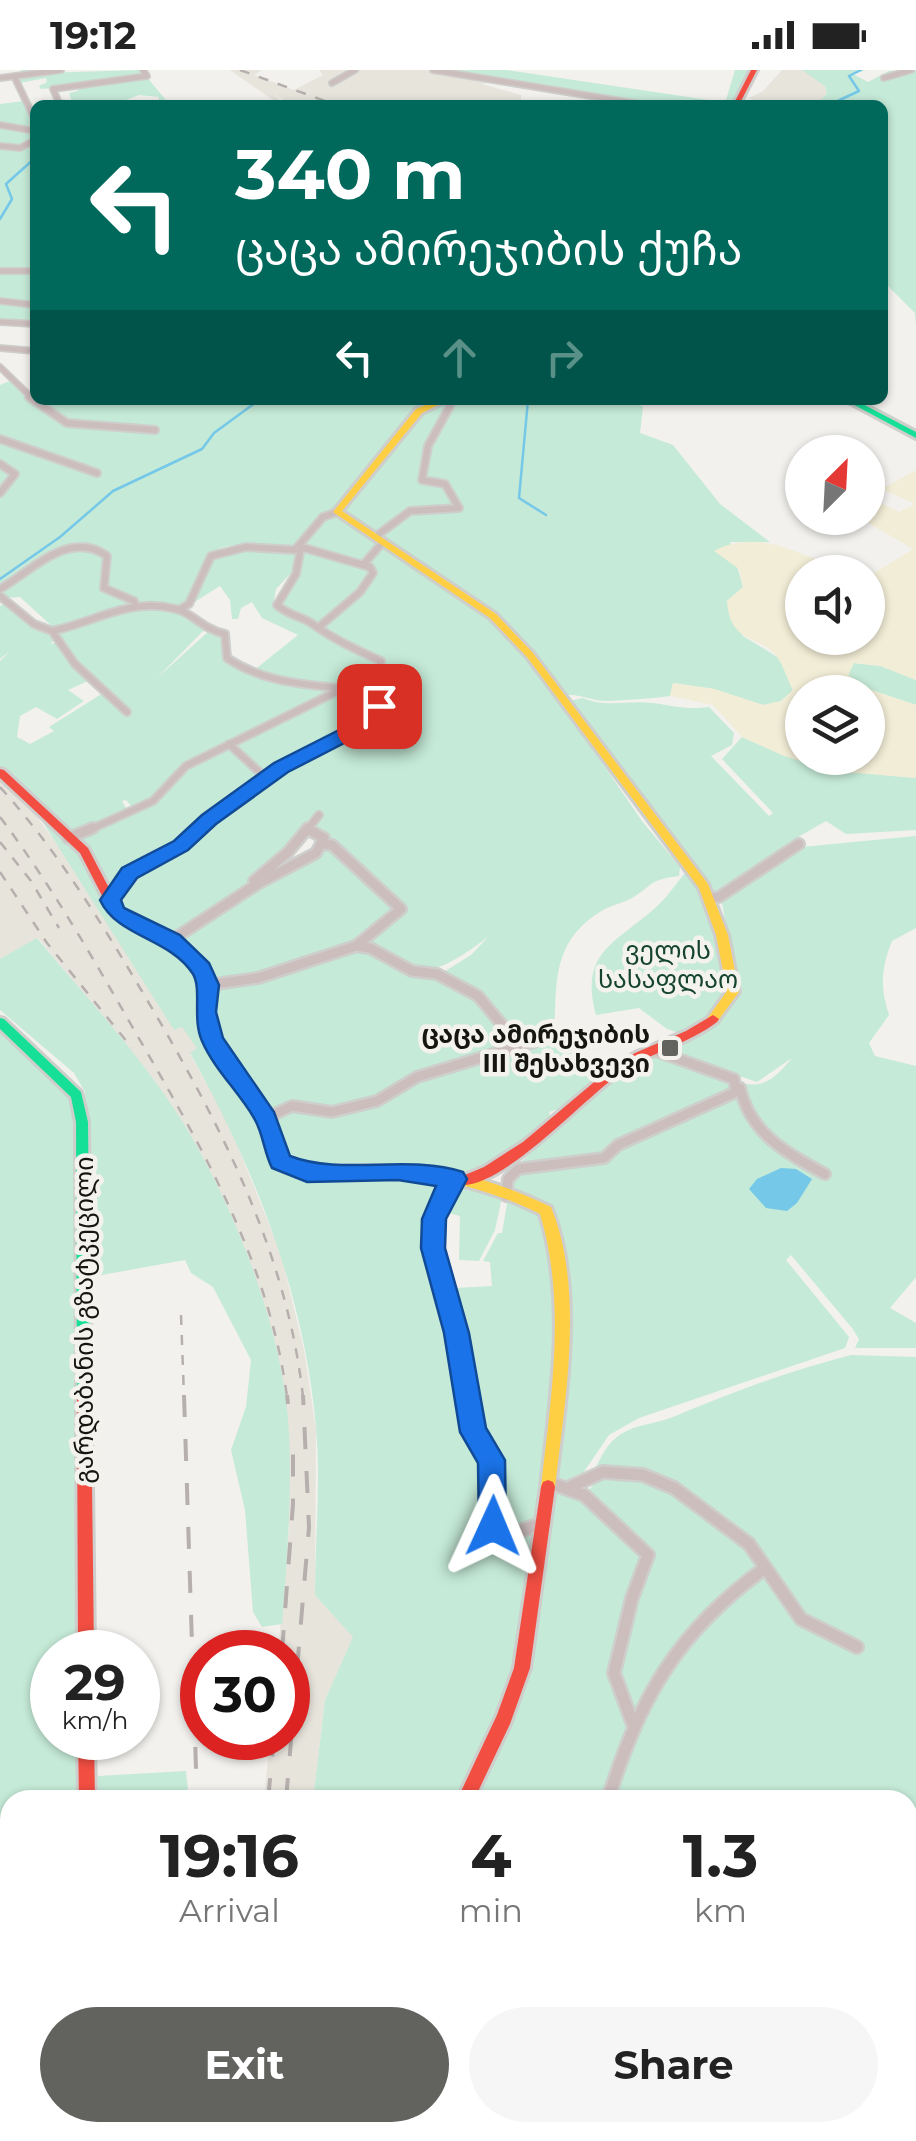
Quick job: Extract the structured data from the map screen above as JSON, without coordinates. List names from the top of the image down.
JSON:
{
  "streets": {
    "street": ["გარდაბანის გზატკეცილი"]
  },
  "parks": ["ველის სასაფლაო"],
  "places": {
    "transit": ["ცაცა ამირეჯიბის III შესახვევი"]
  },
  "north": "top right",
  "page": {
    "status": "19:12",
    "turn": ["340 m", "ცაცა ამირეჯიბის ქუჩა"],
    "speed": "29 km/h",
    "limit": "30",
    "eta": [
      "19:16",
      "Arrival",
      "4",
      "min",
      "1.3",
      "km"
    ],
    "buttons": ["Exit", "Share"]
  }
}
